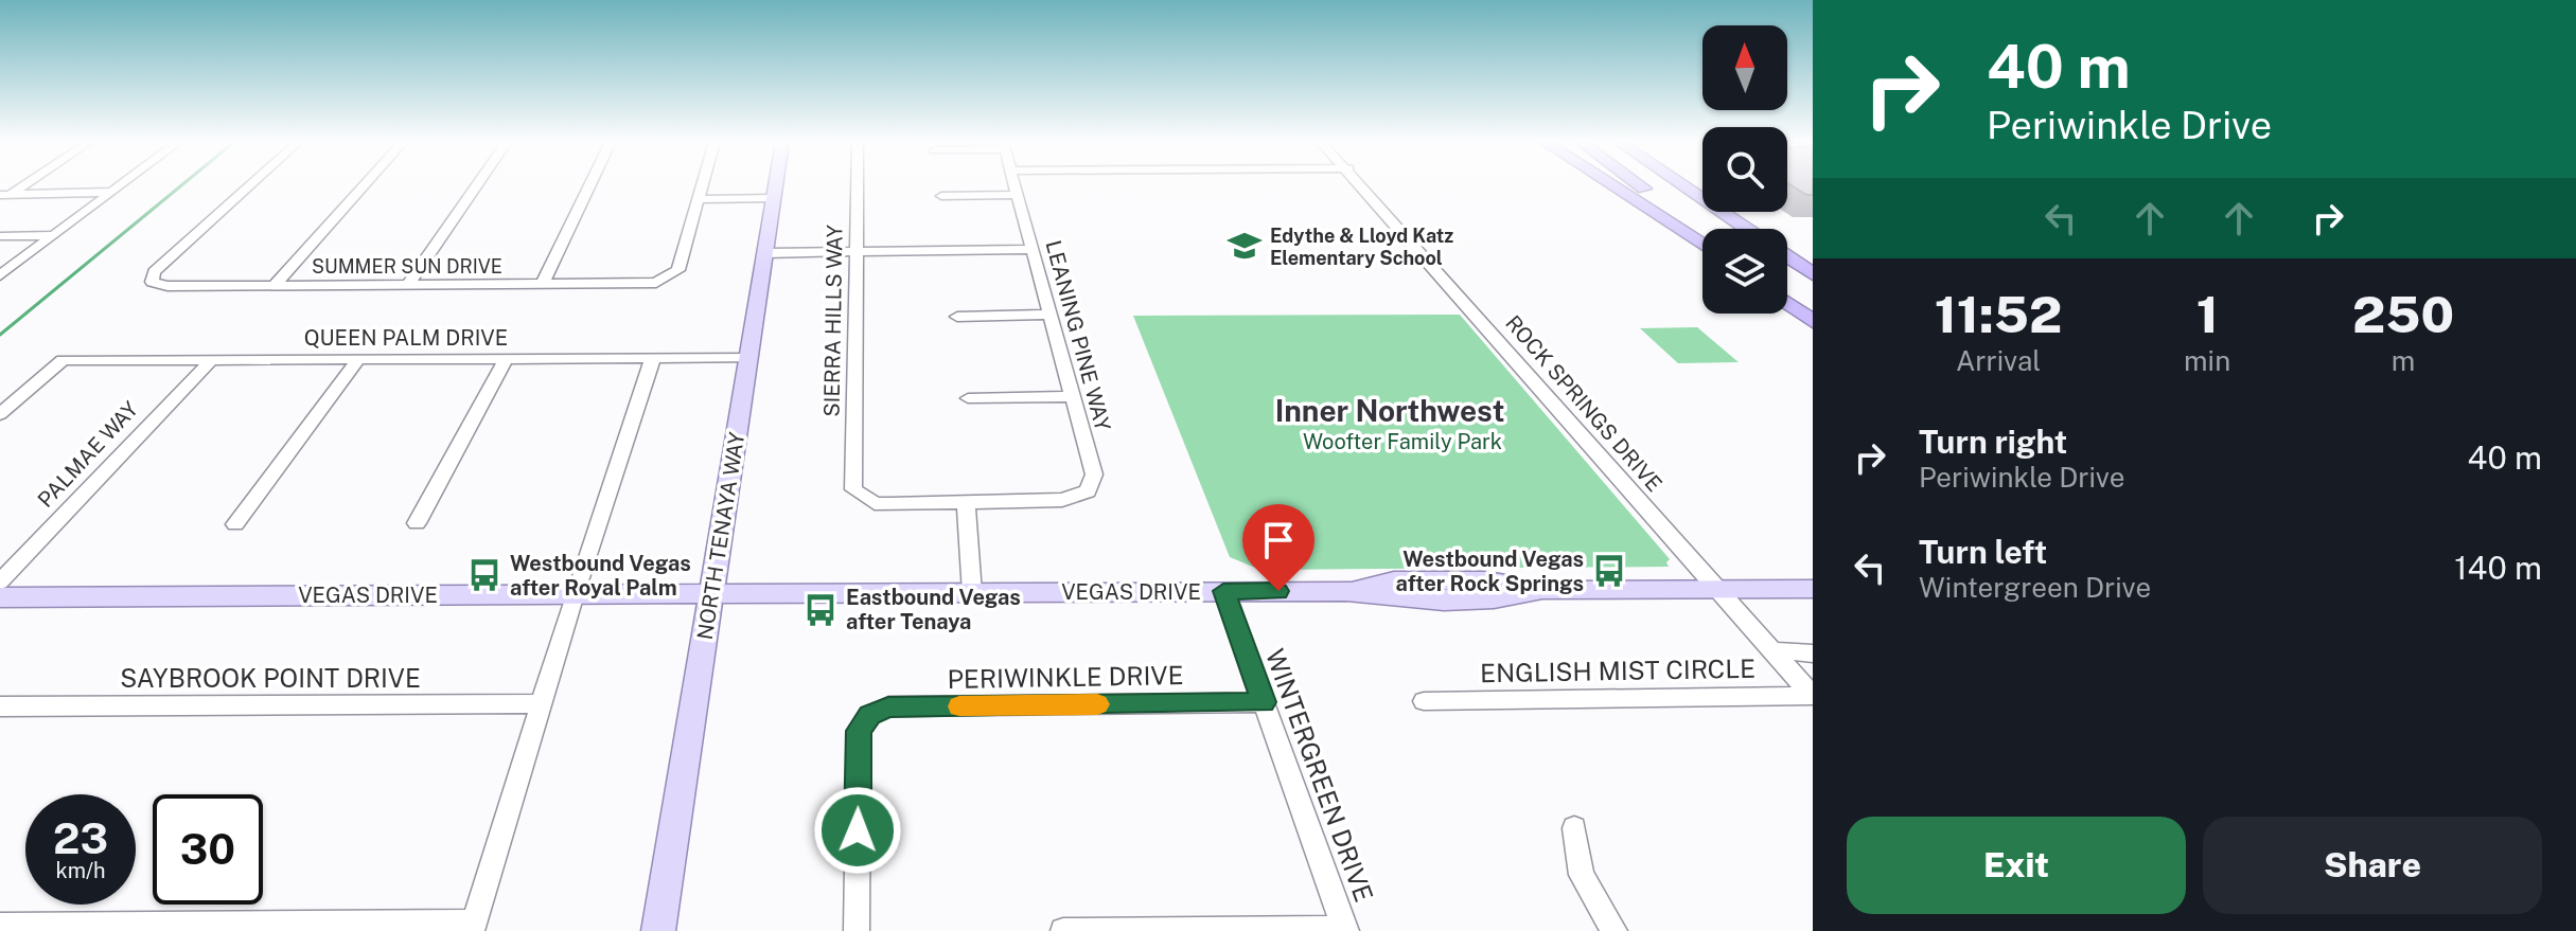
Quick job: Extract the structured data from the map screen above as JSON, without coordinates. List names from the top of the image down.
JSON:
{
  "streets": {
    "main road": ["NORTH TENAYA WAY", "VEGAS DRIVE"],
    "street": [
      "SUMMER SUN DRIVE",
      "SIERRA HILLS WAY",
      "LEANING PINE WAY",
      "QUEEN PALM DRIVE",
      "ROCK SPRINGS DRIVE",
      "PALMAE WAY",
      "ENGLISH MIST CIRCLE",
      "PERIWINKLE DRIVE",
      "SAYBROOK POINT DRIVE",
      "WINTERGREEN DRIVE"
    ]
  },
  "crossings": [
    ["SIERRA HILLS WAY", "LEANING PINE WAY"],
    ["QUEEN PALM DRIVE", "PALMAE WAY"],
    ["QUEEN PALM DRIVE", "NORTH TENAYA WAY"],
    ["ROCK SPRINGS DRIVE", "VEGAS DRIVE"],
    ["ROCK SPRINGS DRIVE", "ENGLISH MIST CIRCLE"],
    ["NORTH TENAYA WAY", "VEGAS DRIVE"],
    ["VEGAS DRIVE", "WINTERGREEN DRIVE"],
    ["PERIWINKLE DRIVE", "WINTERGREEN DRIVE"]
  ],
  "districts": ["Inner Northwest"],
  "parks": ["Woofter Family Park"],
  "places": {
    "school or university": ["Edythe & Lloyd Katz Elementary School"],
    "bus stop": ["Westbound Vegas after Rock Springs", "Westbound Vegas after Royal Palm", "Eastbound Vegas after Tenaya"]
  },
  "north": "top",
  "page": {
    "turn": ["40 m", "Periwinkle Drive"],
    "eta": [
      "11:52",
      "Arrival",
      "1",
      "min",
      "250",
      "m"
    ],
    "list": [
      {
        "name": "Turn right",
        "note": "Periwinkle Drive",
        "value": "40 m"
      },
      {
        "name": "Turn left",
        "note": "Wintergreen Drive",
        "value": "140 m"
      }
    ],
    "speed": "23 km/h",
    "limit": "30",
    "buttons": ["Exit", "Share"]
  }
}
